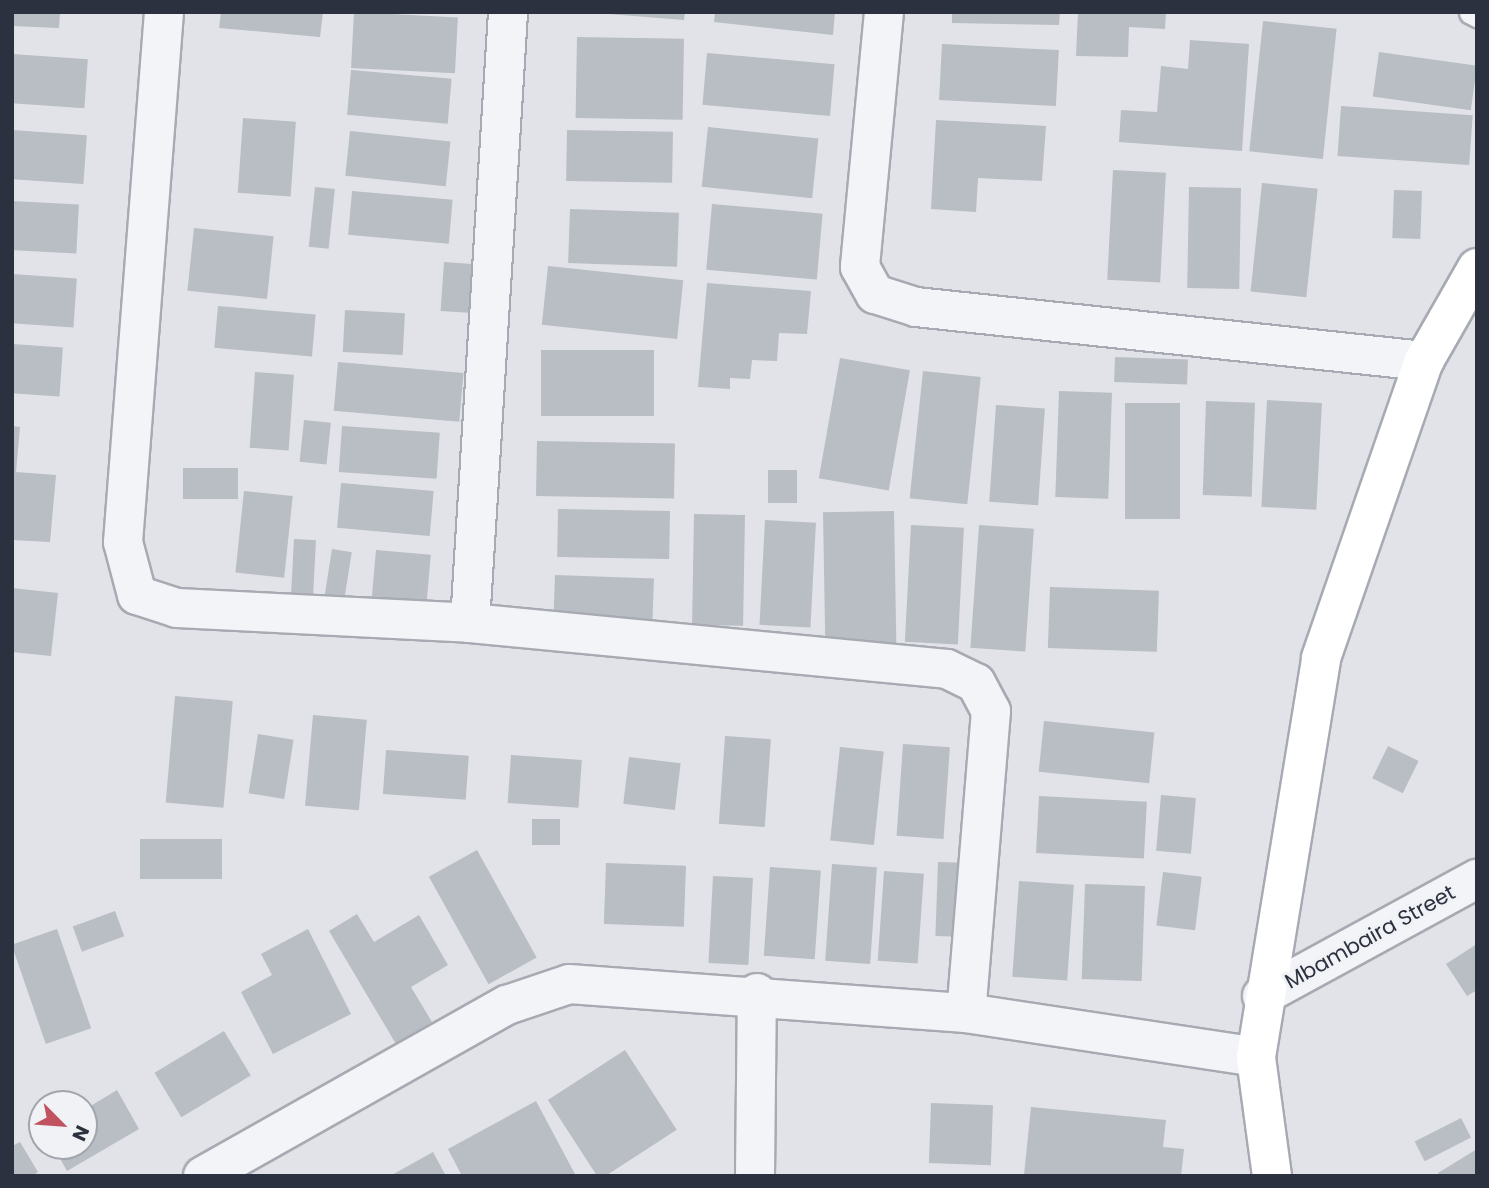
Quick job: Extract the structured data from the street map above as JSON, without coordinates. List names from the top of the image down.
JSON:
{
  "streets": {
    "street": ["Mbambaira Street"]
  },
  "north": "bottom right"
}
